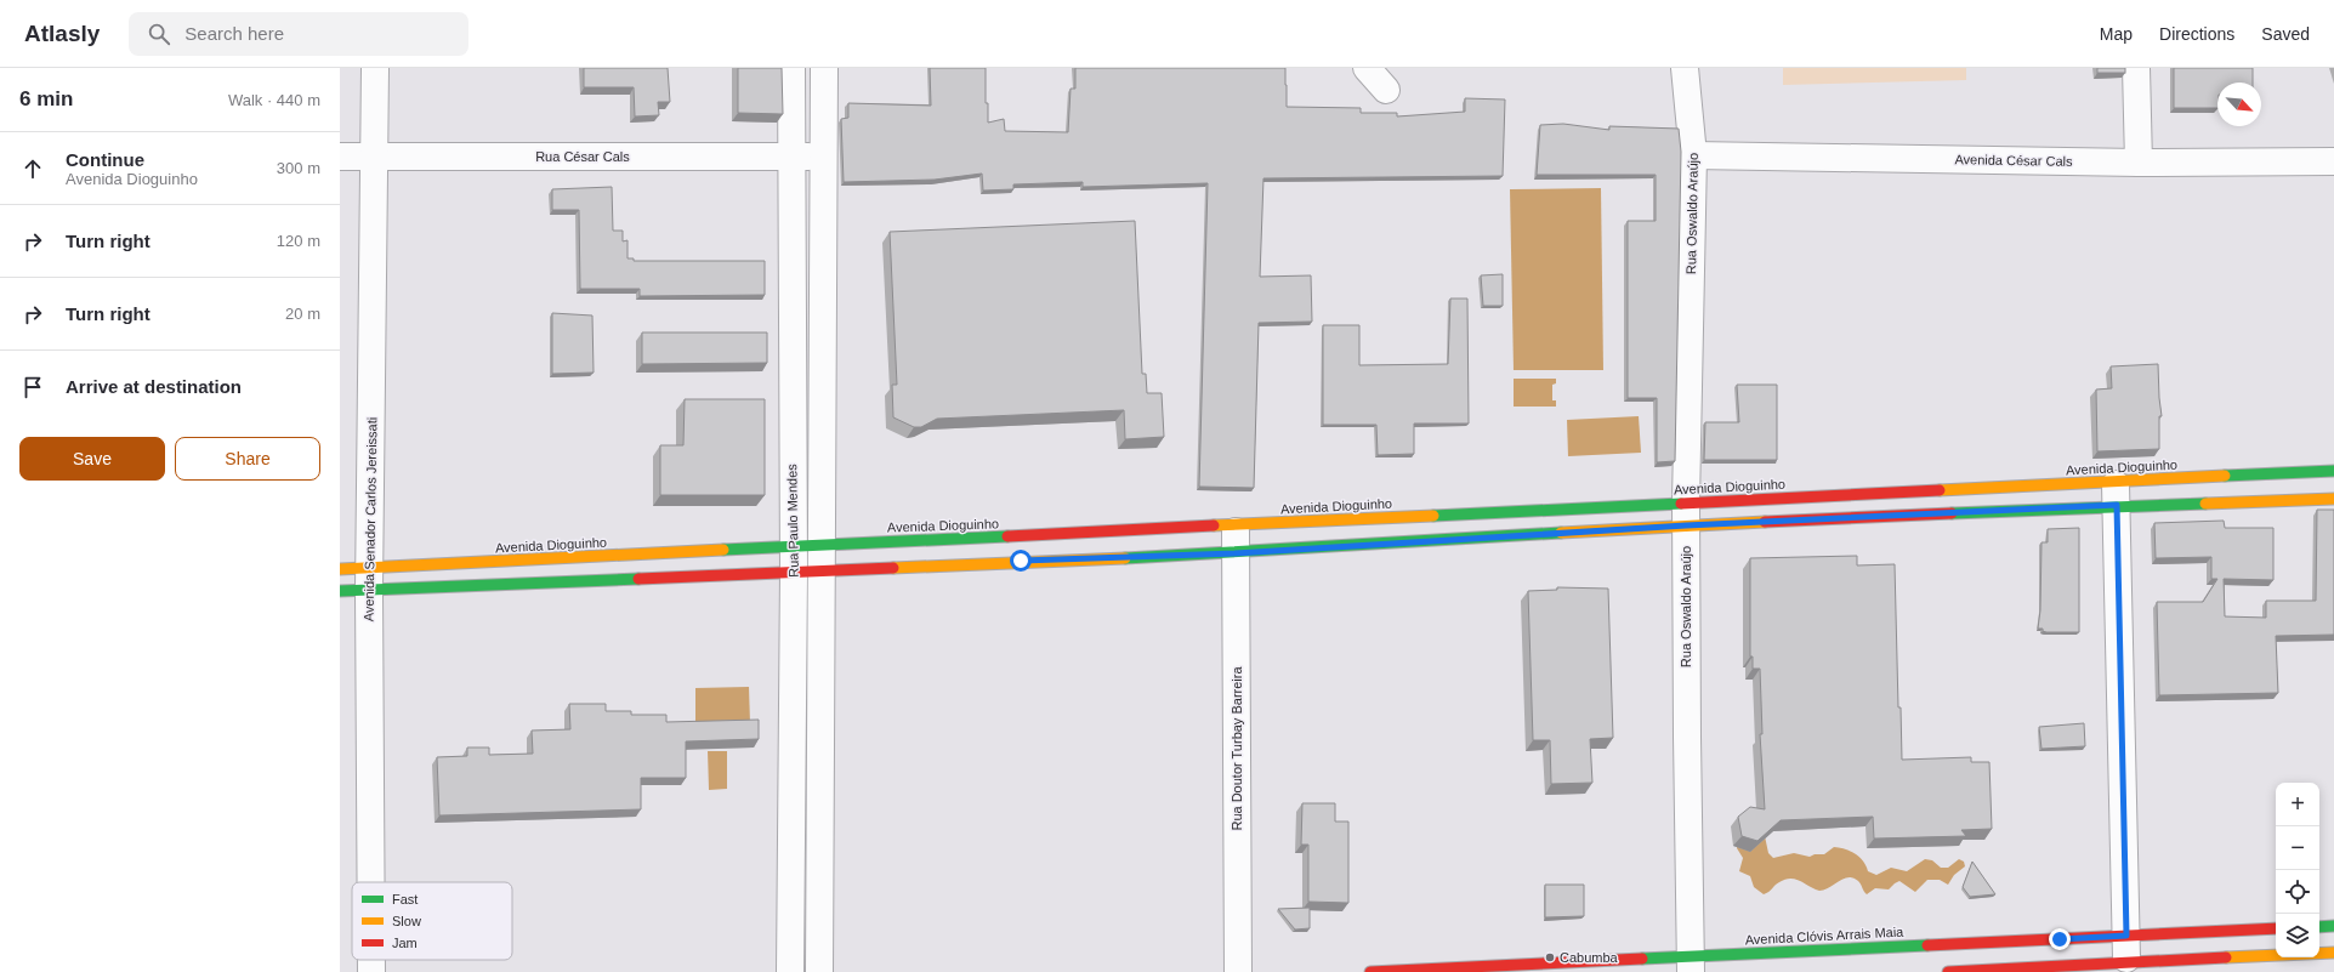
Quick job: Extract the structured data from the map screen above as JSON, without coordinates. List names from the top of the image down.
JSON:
{
  "streets": {
    "main road": ["Avenida Dioguinho", "Avenida Clóvis Arrais Maia"],
    "street": [
      "Rua César Cals",
      "Avenida César Cals",
      "Rua Oswaldo Araújo",
      "Avenida Senador Carlos Jereissati",
      "Rua Paulo Mendes",
      "Rua Doutor Turbay Barreira"
    ]
  },
  "crossings": [
    ["Rua César Cals", "Avenida Senador Carlos Jereissati"],
    ["Rua César Cals", "Rua Paulo Mendes"],
    ["Avenida César Cals", "Rua Oswaldo Araújo"],
    ["Rua Oswaldo Araújo", "Avenida Dioguinho"],
    ["Rua Oswaldo Araújo", "Avenida Clóvis Arrais Maia"],
    ["Avenida Dioguinho", "Avenida Senador Carlos Jereissati"],
    ["Avenida Dioguinho", "Rua Paulo Mendes"],
    ["Avenida Dioguinho", "Rua Doutor Turbay Barreira"]
  ],
  "places": ["Cabumba"],
  "legend": ["Fast", "Slow", "Jam"],
  "north": "bottom right",
  "page": {
    "header": "Atlasly",
    "search": "Search here",
    "nav": ["Map", "Directions", "Saved"],
    "heading": ["6 min", "Walk · 440 m"],
    "list": [
      ["Continue", "Avenida Dioguinho", "300 m"],
      ["Turn right", "120 m"],
      ["Turn right", "20 m"],
      "Arrive at destination"
    ],
    "buttons": ["Save", "Share"],
    "map_buttons": ["+", "−"]
  }
}
